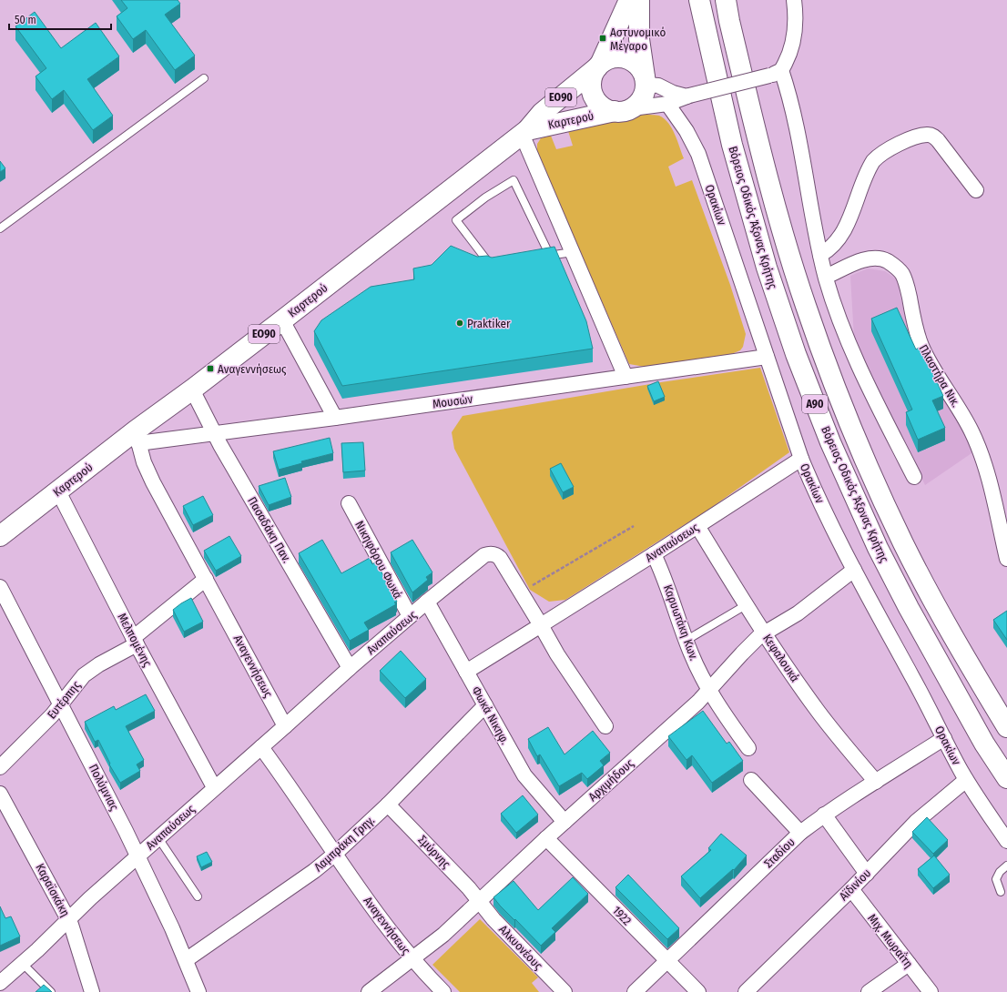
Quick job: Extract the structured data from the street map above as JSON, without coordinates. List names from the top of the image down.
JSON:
{
  "streets": {
    "main road": [
      "ΕΟ90",
      "Καρτερού",
      "Βόρειος Οδικός Άξονας Κρήτης",
      "Α90"
    ],
    "street": [
      "Ορακίων",
      "Πλαστήρα Νικ.",
      "Μουσών",
      "Πασαδάκη Παν.",
      "Αναπαύσεως",
      "Νικηφόρου Φωκά",
      "Καρυωτάκη Κων.",
      "Μελπομένης",
      "Κεφαλουκά",
      "Αναγεννήσεως",
      "Ευτέρπης",
      "Φωκά Νικηφ.",
      "Αρχιμήδους",
      "Πολύμνιας",
      "Λαμπράκη Γρηγ.",
      "Σμύρνης",
      "Σταδίου",
      "Αϊδινίου",
      "Καραϊσκάκη",
      "1922",
      "Μιχ. Μωραΐτη",
      "Αλκυονέους"
    ]
  },
  "crossings": [
    ["ΕΟ90", "Καρτερού"],
    ["Καρτερού", "Μουσών"],
    ["Καρτερού", "Πασαδάκη Παν."],
    ["Καρτερού", "Μελπομένης"],
    ["Καρτερού", "Αναγεννήσεως"],
    ["Ορακίων", "Μουσών"],
    ["Ορακίων", "Αναπαύσεως"],
    ["Ορακίων", "Αρχιμήδους"],
    ["Ορακίων", "Σταδίου"],
    ["Ορακίων", "Αϊδινίου"],
    ["Μουσών", "Πασαδάκη Παν."],
    ["Μουσών", "Αναγεννήσεως"],
    ["Πασαδάκη Παν.", "Αναπαύσεως"],
    ["Αναπαύσεως", "Νικηφόρου Φωκά"],
    ["Αναπαύσεως", "Καρυωτάκη Κων."],
    ["Αναπαύσεως", "Μελπομένης"],
    ["Αναπαύσεως", "Κεφαλουκά"],
    ["Αναπαύσεως", "Αναγεννήσεως"],
    ["Αναπαύσεως", "Φωκά Νικηφ."],
    ["Αναπαύσεως", "Πολύμνιας"],
    ["Αναπαύσεως", "Καραϊσκάκη"],
    ["Καρυωτάκη Κων.", "Αρχιμήδους"],
    ["Μελπομένης", "Ευτέρπης"],
    ["Κεφαλουκά", "Αρχιμήδους"],
    ["Κεφαλουκά", "Σταδίου"],
    ["Αναγεννήσεως", "Ευτέρπης"],
    ["Αναγεννήσεως", "Αρχιμήδους"],
    ["Αναγεννήσεως", "Λαμπράκη Γρηγ."],
    ["Ευτέρπης", "Πολύμνιας"],
    ["Φωκά Νικηφ.", "Αρχιμήδους"],
    ["Φωκά Νικηφ.", "Λαμπράκη Γρηγ."],
    ["Αρχιμήδους", "Σμύρνης"],
    ["Αρχιμήδους", "1922"],
    ["Αρχιμήδους", "Αλκυονέους"],
    ["Πολύμνιας", "Λαμπράκη Γρηγ."],
    ["Λαμπράκη Γρηγ.", "Σμύρνης"],
    ["Σμύρνης", "Αλκυονέους"],
    ["Σταδίου", "1922"],
    ["Αϊδινίου", "Μιχ. Μωραΐτη"]
  ],
  "places": {
    "transit": ["Αστυνομικό Μέγαρο", "Αναγεννήσεως"],
    "other": ["Praktiker"]
  },
  "scale_bar": "50 m"
}
